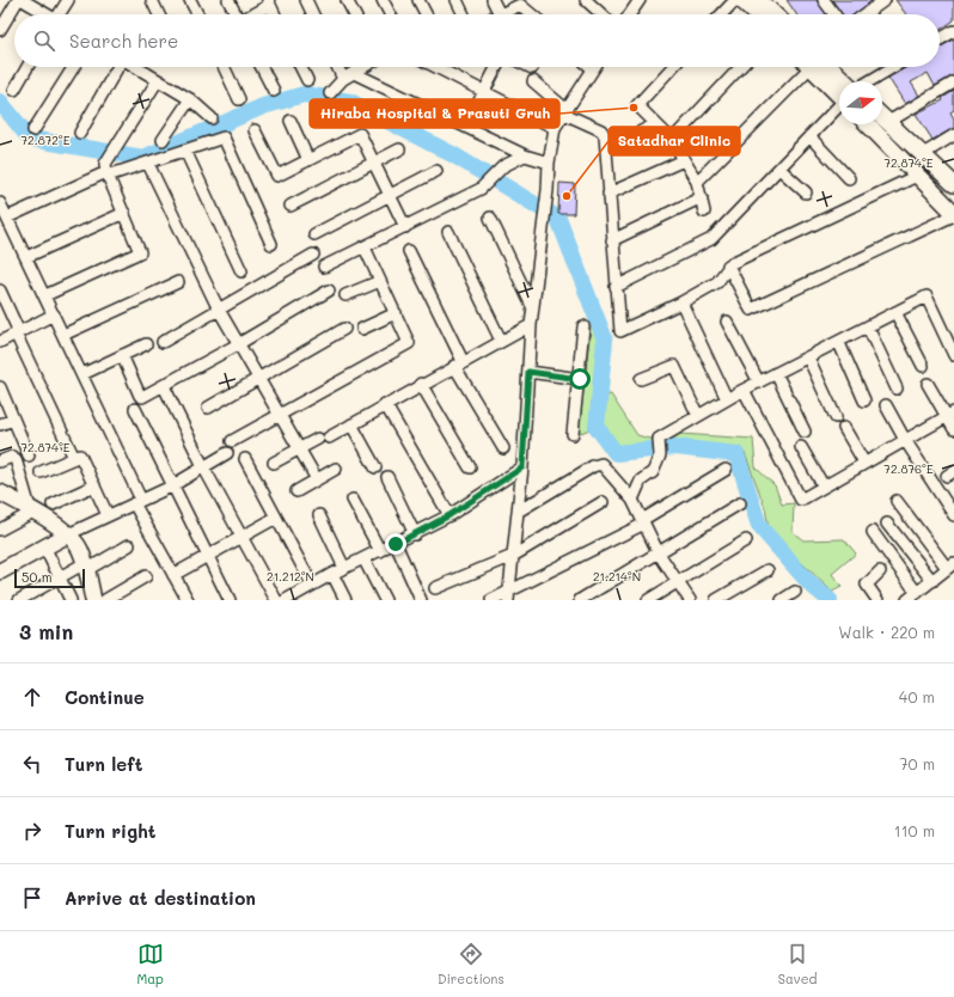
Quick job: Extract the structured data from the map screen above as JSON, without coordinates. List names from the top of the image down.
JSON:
{
  "places": ["Hiraba Hospital & Prasuti Gruh", "Satadhar Clinic"],
  "scale_bar": "50 m",
  "north": "right",
  "page": {
    "search": "Search here",
    "scale": "50 m",
    "heading": ["3 min", "Walk · 220 m"],
    "list": [
      ["Continue", "40 m"],
      ["Turn left", "70 m"],
      ["Turn right", "110 m"],
      "Arrive at destination"
    ],
    "nav": ["Map", "Directions", "Saved"]
  },
  "coordinates": [
    "72.872°E",
    "72.874°E",
    "72.876°E",
    "21.212°N",
    "21.214°N"
  ]
}
